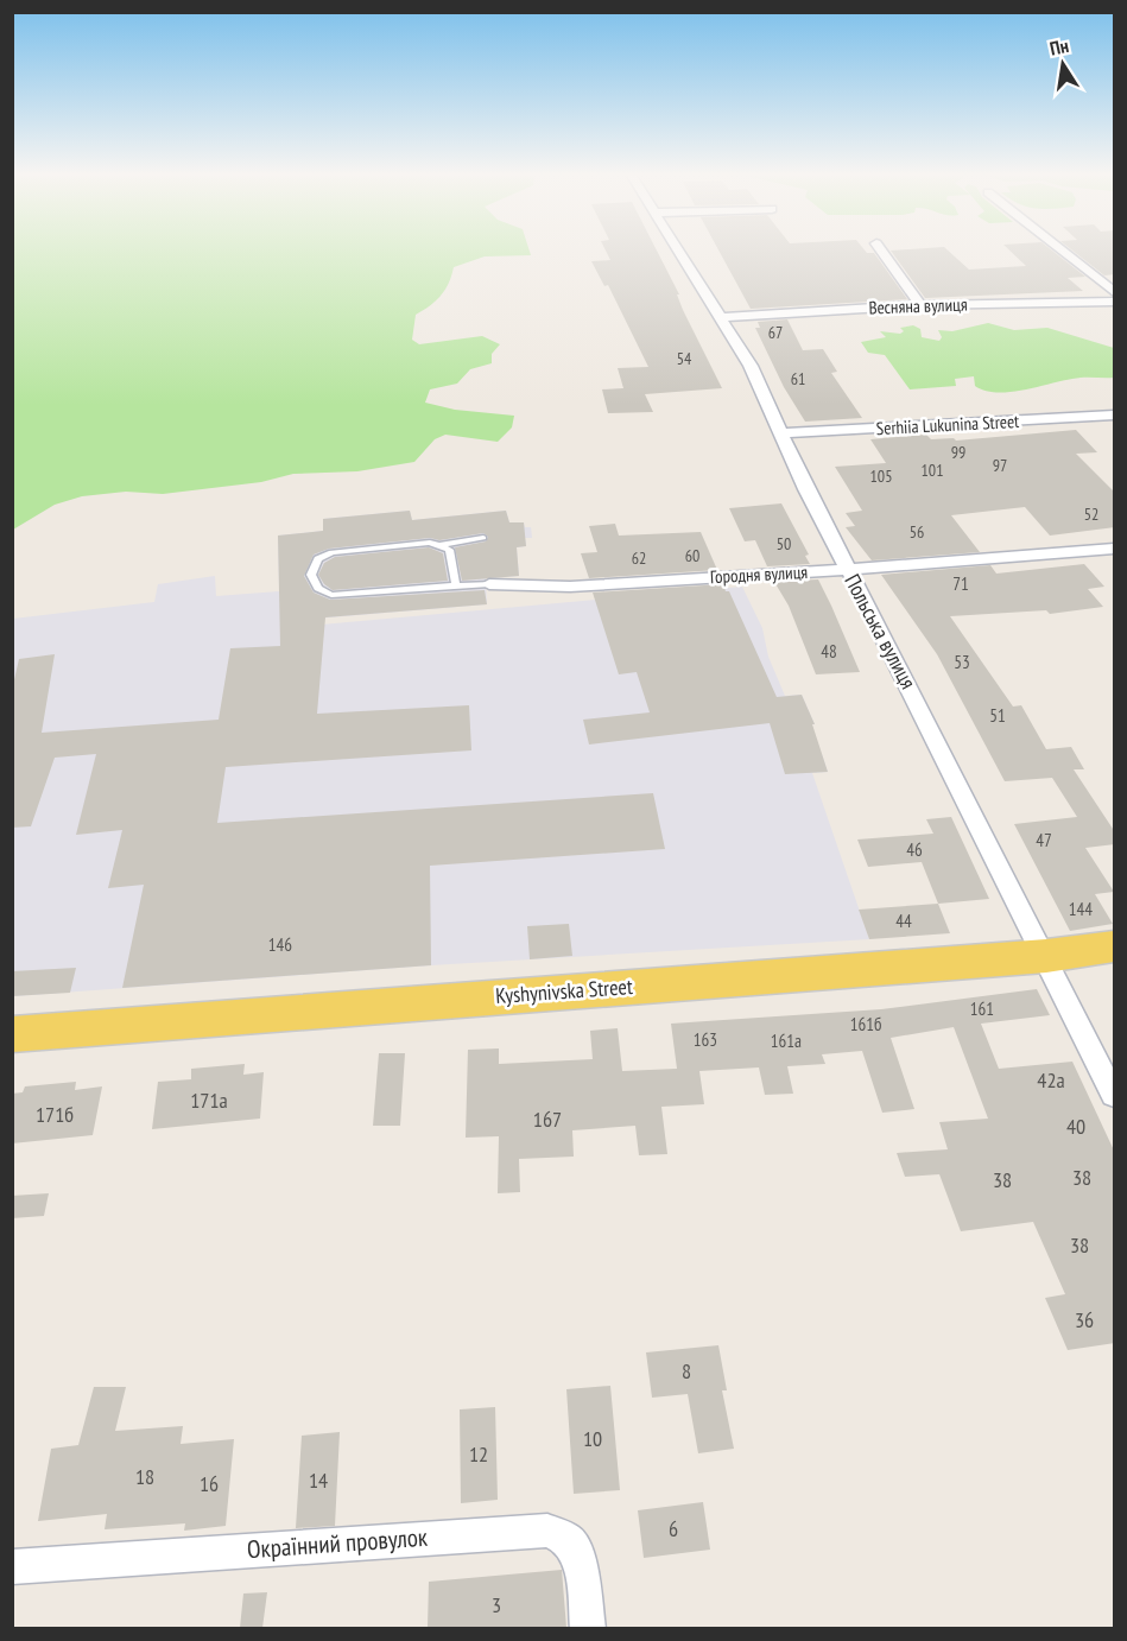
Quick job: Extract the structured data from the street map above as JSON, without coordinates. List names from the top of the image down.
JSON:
{
  "streets": {
    "main road": ["Kyshynivska Street"],
    "street": [
      "Весняна вулиця",
      "Serhiia Lukunina Street",
      "Городня вулиця",
      "Польська вулиця",
      "Окраїнний провулок"
    ]
  },
  "crossings": [
    ["Весняна вулиця", "Польська вулиця"],
    ["Serhiia Lukunina Street", "Польська вулиця"],
    ["Городня вулиця", "Польська вулиця"],
    ["Польська вулиця", "Kyshynivska Street"]
  ],
  "house_numbers": [
    "67",
    "54",
    "61",
    "99",
    "97",
    "101",
    "105",
    "52",
    "56",
    "50",
    "60",
    "62",
    "71",
    "48",
    "53",
    "51",
    "47",
    "46",
    "144",
    "44",
    "146",
    "161",
    "161б",
    "163",
    "161а",
    "42а",
    "171а",
    "171б",
    "167",
    "40",
    "38",
    "38",
    "38",
    "36",
    "8",
    "10",
    "12",
    "18",
    "14",
    "16",
    "6",
    "3"
  ],
  "north": "top"
}
